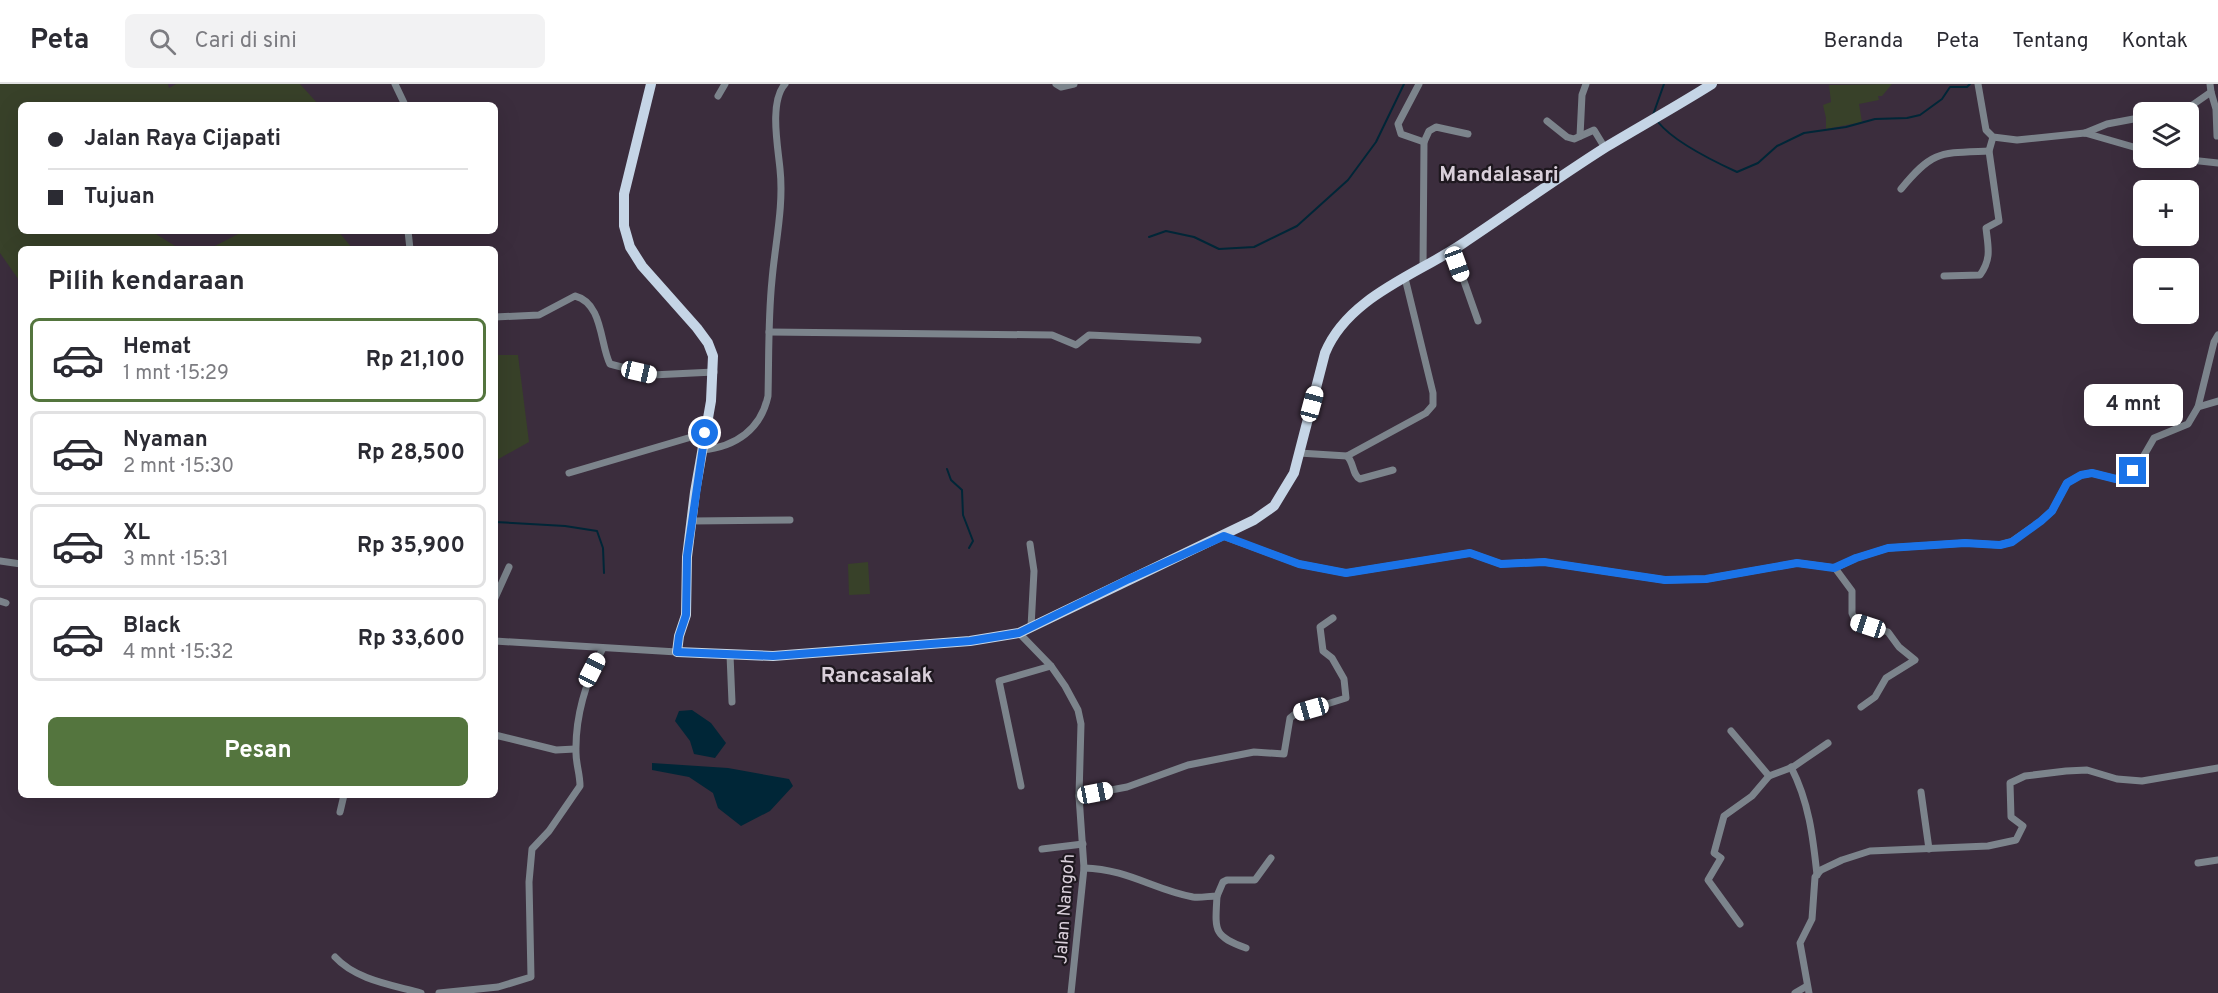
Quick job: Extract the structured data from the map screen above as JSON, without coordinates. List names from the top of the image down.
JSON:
{
  "streets": {
    "street": ["Jalan Nangoh"]
  },
  "districts": ["Mandalasari", "Rancasalak"],
  "page": {
    "header": "Peta",
    "search": "Cari di sini",
    "nav": [
      "Beranda",
      "Peta",
      "Tentang",
      "Kontak"
    ],
    "map_buttons": ["+", "−"],
    "banner": ["Jalan Raya Cijapati", "Tujuan"],
    "heading": "Pilih kendaraan",
    "list": [
      {
        "name": "Hemat",
        "note": "1 mnt · 15:29",
        "value": "Rp 21,100"
      },
      {
        "name": "Nyaman",
        "note": "2 mnt · 15:30",
        "value": "Rp 28,500"
      },
      {
        "name": "XL",
        "note": "3 mnt · 15:31",
        "value": "Rp 35,900"
      },
      {
        "name": "Black",
        "note": "4 mnt · 15:32",
        "value": "Rp 33,600"
      }
    ],
    "bubble": "4 mnt",
    "buttons": "Pesan"
  }
}
